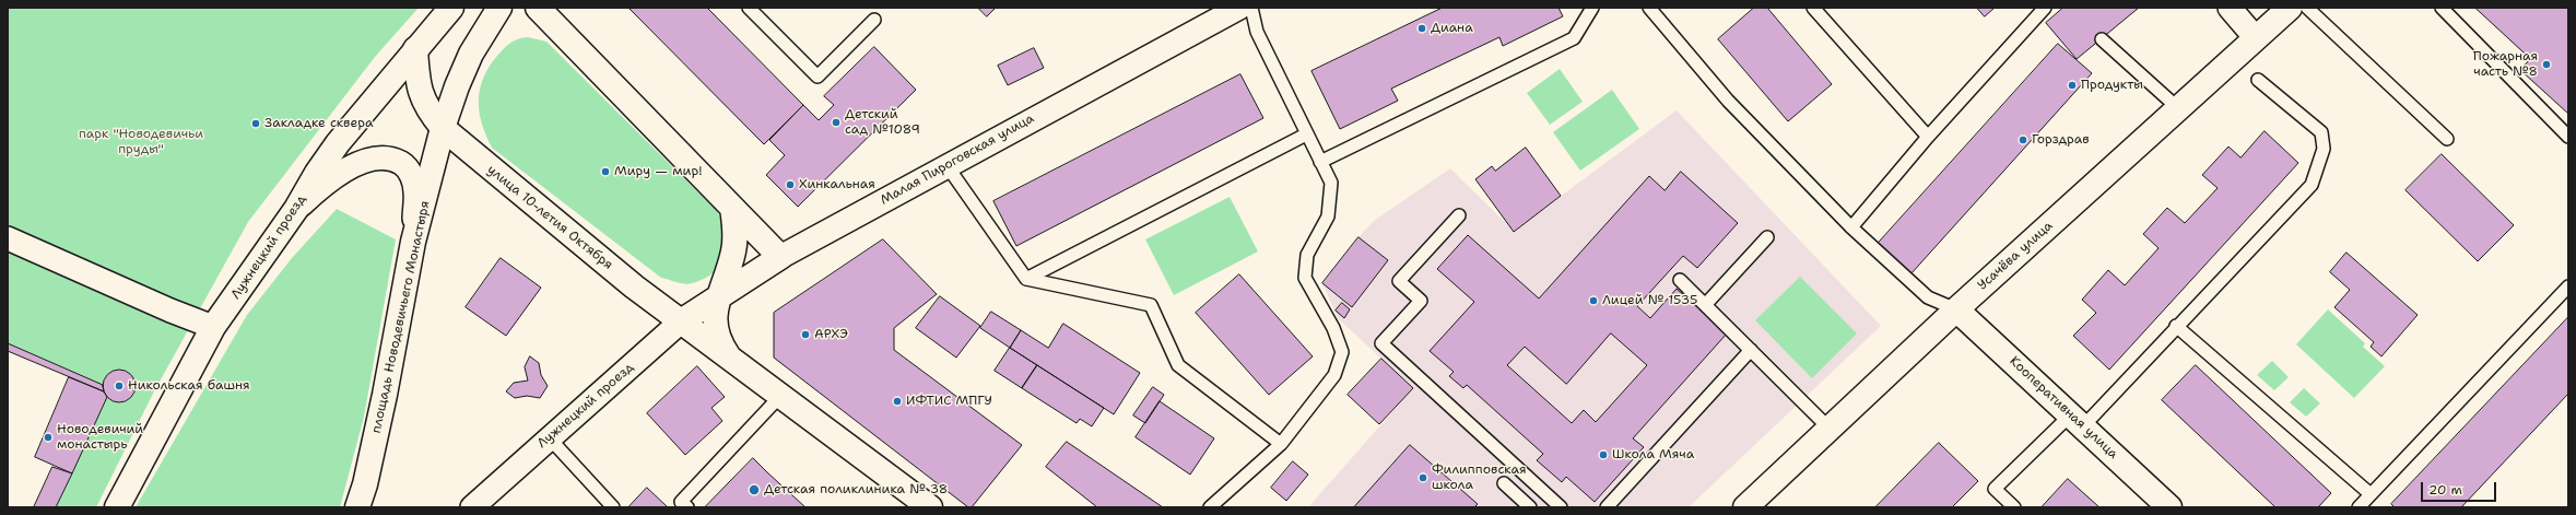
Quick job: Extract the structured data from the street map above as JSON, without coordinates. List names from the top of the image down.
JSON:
{
  "streets": {
    "street": [
      "Малая Пироговская улица",
      "улица 10-летия Октября",
      "Лужнецкий проезд",
      "Усачёва улица",
      "площадь Новодевичьего Монастыря",
      "Кооперативная улица"
    ]
  },
  "crossings": [
    ["Малая Пироговская улица", "улица 10-летия Октября"],
    ["Малая Пироговская улица", "Лужнецкий проезд"],
    ["улица 10-летия Октября", "Лужнецкий проезд"],
    ["улица 10-летия Октября", "площадь Новодевичьего Монастыря"],
    ["Усачёва улица", "Кооперативная улица"]
  ],
  "parks": ["парк \"Новодевичьи пруды\""],
  "places": [
    "Диана",
    "Пожарная часть №8",
    "Продукты",
    "Детский сад №1089",
    "Закладке сквера",
    "Горздрав",
    "Миру — мир!",
    "Хинкальная",
    "Лицей № 1535",
    "АРХЭ",
    "Никольская башня",
    "ИФТИС МПГУ",
    "Новодевичий монастырь",
    "Школа Мяча",
    "Филипповская школа",
    "Детская поликлиника № 38"
  ],
  "scale_bar": "20 m"
}
